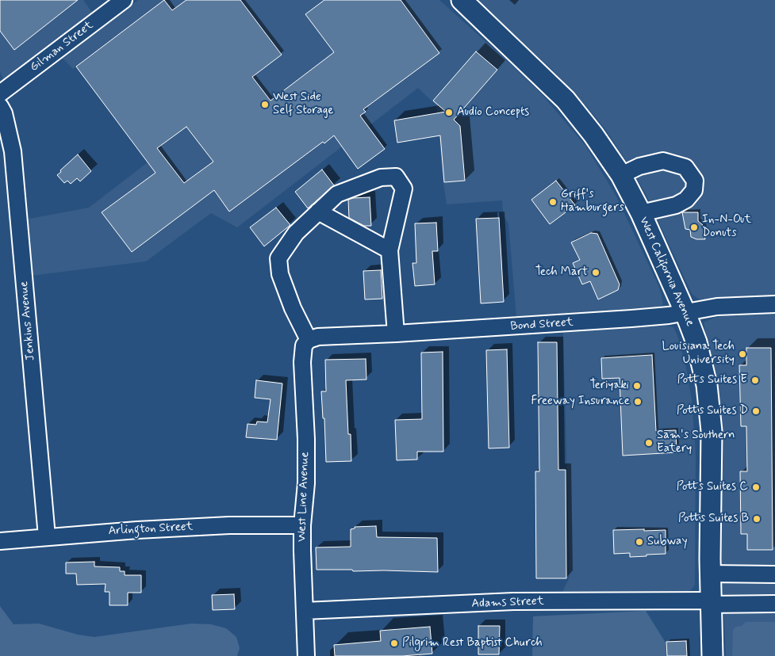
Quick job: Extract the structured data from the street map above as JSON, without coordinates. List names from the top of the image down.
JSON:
{
  "streets": {
    "main road": ["West California Avenue"],
    "street": [
      "Gilman Street",
      "Jenkins Avenue",
      "Bond Street",
      "West Line Avenue",
      "Arlington Street",
      "Adams Street"
    ]
  },
  "crossings": [
    ["West California Avenue", "Bond Street"],
    ["West California Avenue", "Adams Street"],
    ["Jenkins Avenue", "Arlington Street"],
    ["Bond Street", "West Line Avenue"],
    ["West Line Avenue", "Arlington Street"],
    ["West Line Avenue", "Adams Street"]
  ],
  "places": [
    "West Side Self Storage",
    "Audio Concepts",
    "Griff's Hamburgers",
    "In-N-Out Donuts",
    "Tech Mart",
    "Louisiana Tech University",
    "Potts Suites E",
    "Teriyaki",
    "Freeway Insurance",
    "Potts Suites D",
    "Sam's Southern Eatery",
    "Potts Suites C",
    "Potts Suites B",
    "Subway",
    "Pilgrim Rest Baptist Church"
  ]
}
